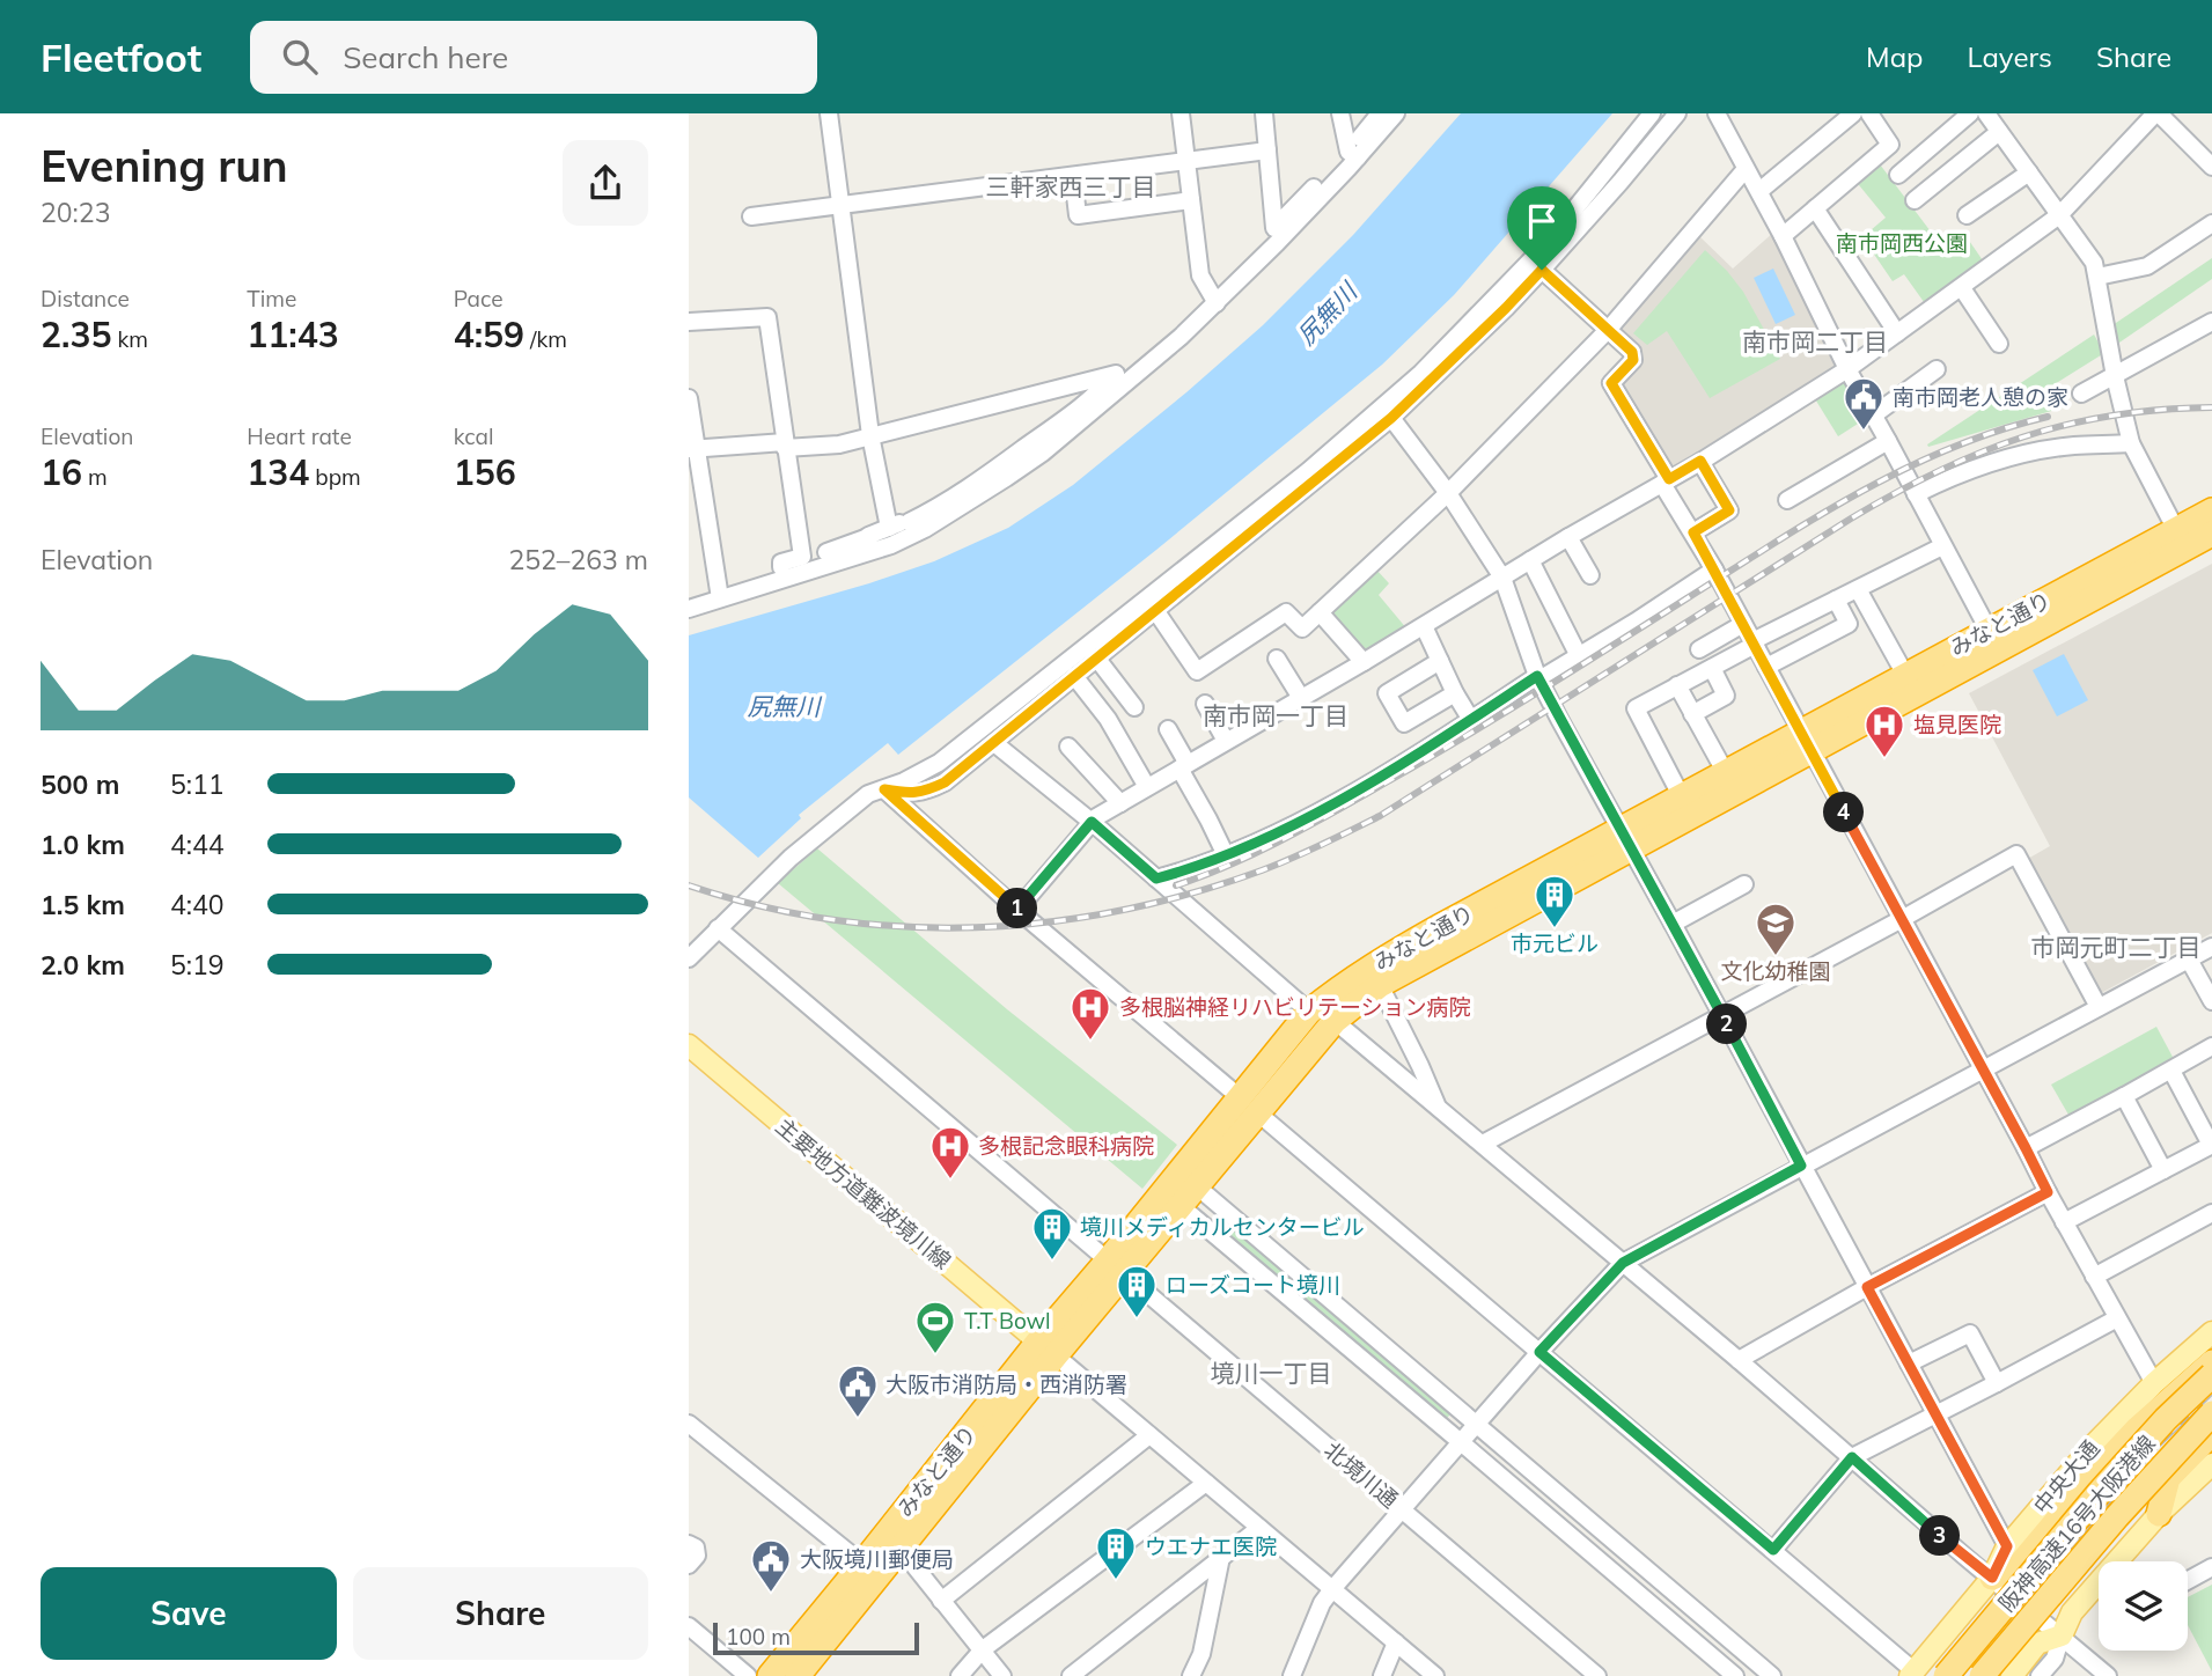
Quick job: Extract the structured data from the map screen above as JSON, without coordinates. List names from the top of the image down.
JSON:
{
  "streets": {
    "highway": ["みなと通り", "阪神高速16号大阪港線"],
    "main road": ["主要地方道難波境川線", "中央大通"],
    "street": ["北境川通"]
  },
  "crossings": [
    ["みなと通り", "主要地方道難波境川線"],
    ["みなと通り", "北境川通"]
  ],
  "districts": [
    "三軒家西三丁目",
    "南市岡二丁目",
    "南市岡一丁目",
    "市岡元町二丁目",
    "境川一丁目"
  ],
  "water": ["尻無川"],
  "parks": ["南市岡西公園"],
  "places": {
    "public building": ["南市岡老人憩の家", "大阪市消防局・西消防署", "大阪境川郵便局"],
    "hospital": ["塩見医院", "多根脳神経リハビリテーション病院", "多根記念眼科病院"],
    "building": [
      "市元ビル",
      "境川メディカルセンタービル",
      "ローズコート境川",
      "ウエナエ医院"
    ],
    "school or university": ["文化幼稚園"],
    "sports": ["T.T Bowl"]
  },
  "scale_bar": "100 m",
  "page": {
    "header": "Fleetfoot",
    "search": "Search here",
    "nav": ["Map", "Layers", "Share"],
    "heading": ["Evening run", "20:23"],
    "stats": [
      ["Distance", "2.35 km"],
      ["Time", "11:43"],
      ["Pace", "4:59 /km"],
      ["Elevation", "16 m"],
      ["Heart rate", "134 bpm"],
      ["kcal", "156"]
    ],
    "chart": ["Elevation", "252–263 m"],
    "list": [
      {
        "name": "500 m",
        "note": "5:11"
      },
      {
        "name": "1.0 km",
        "note": "4:44"
      },
      {
        "name": "1.5 km",
        "note": "4:40"
      },
      {
        "name": "2.0 km",
        "note": "5:19"
      }
    ],
    "pins": [
      "4",
      "1",
      "2",
      "3"
    ],
    "buttons": ["Save", "Share"],
    "scale": "100 m"
  }
}
